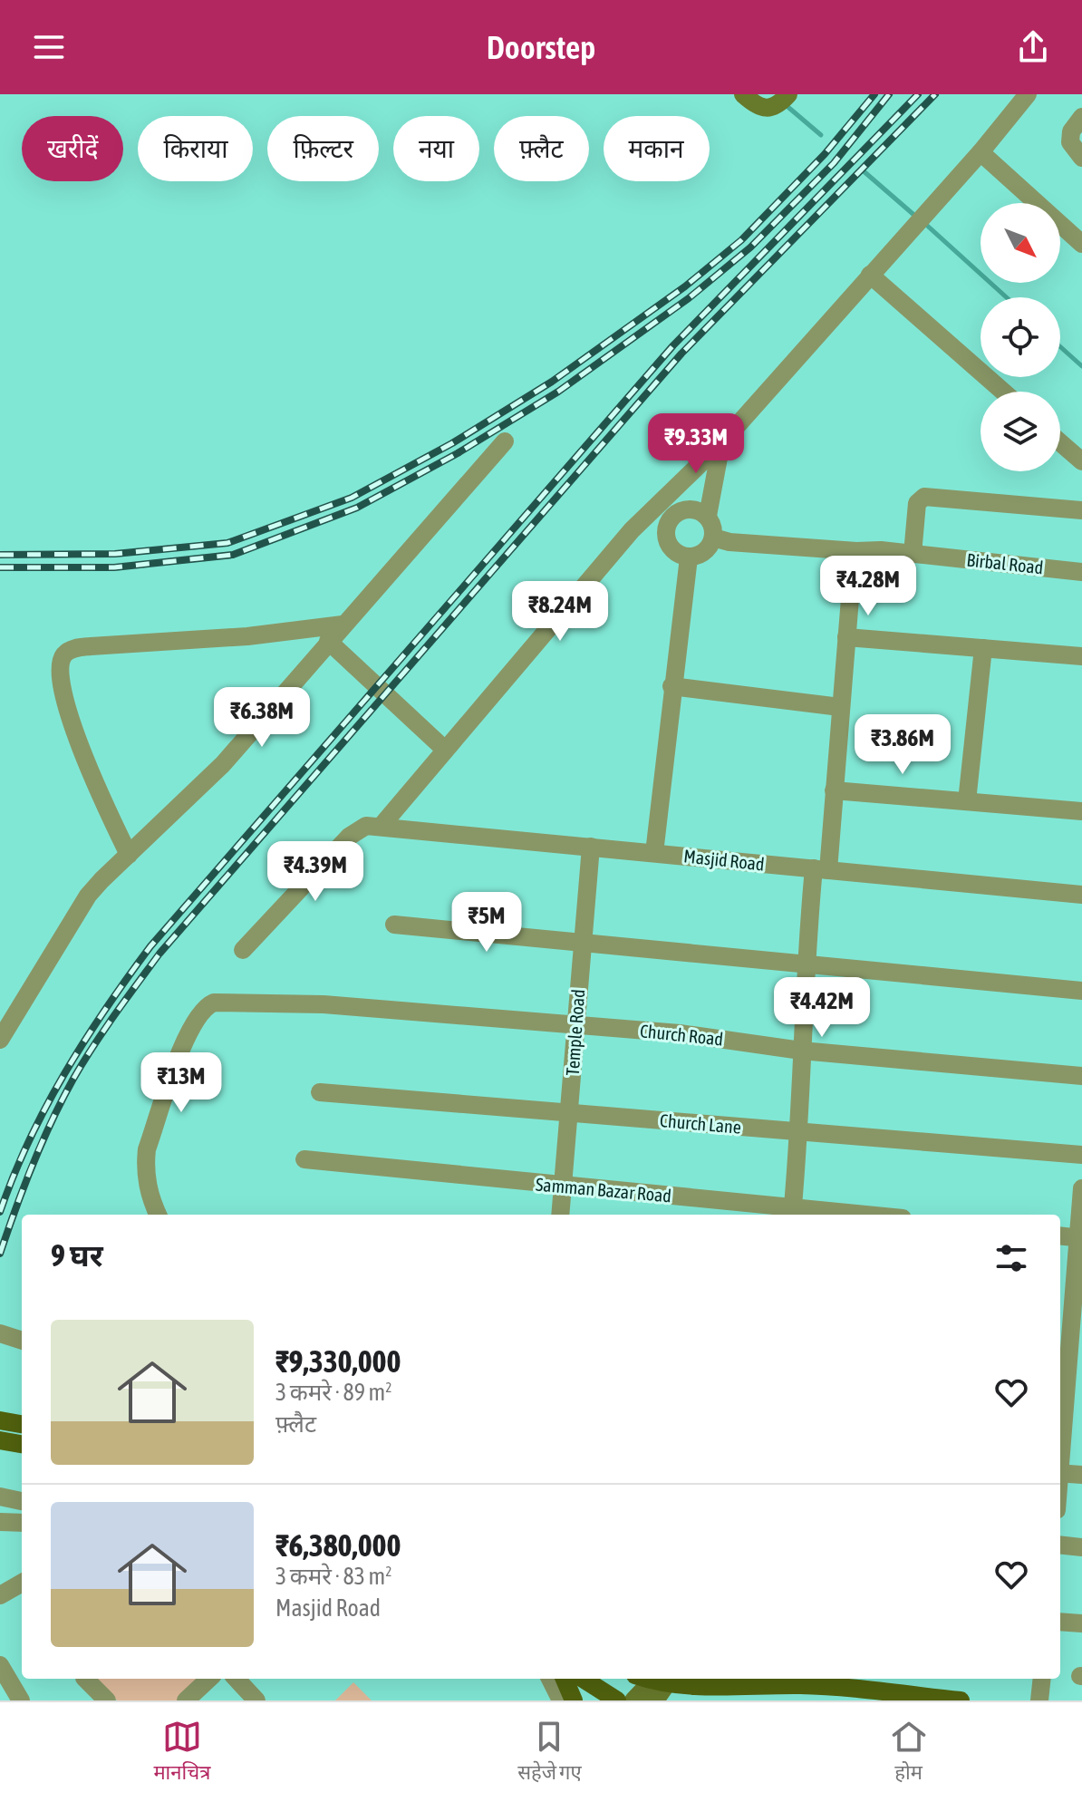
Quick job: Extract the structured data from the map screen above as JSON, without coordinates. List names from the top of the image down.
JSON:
{
  "streets": {
    "street": [
      "Birbal Road",
      "Masjid Road",
      "Temple Road",
      "Church Road",
      "Church Lane",
      "Samman Bazar Road"
    ]
  },
  "crossings": [
    ["Masjid Road", "Temple Road"],
    ["Temple Road", "Church Road"],
    ["Temple Road", "Church Lane"],
    ["Temple Road", "Samman Bazar Road"]
  ],
  "north": "bottom right",
  "page": {
    "header": "Doorstep",
    "chip": [
      "खरीदें",
      "किराया",
      "फ़िल्टर",
      "नया",
      "फ़्लैट",
      "मकान"
    ],
    "price": [
      "₹9.33M",
      "₹4.28M",
      "₹8.24M",
      "₹6.38M",
      "₹3.86M",
      "₹4.39M",
      "₹5M",
      "₹4.42M",
      "₹13M"
    ],
    "heading": "9 घर",
    "list": [
      {
        "name": "₹9,330,000",
        "note": "3 कमरे · 89 m² · फ़्लैट"
      },
      {
        "name": "₹6,380,000",
        "note": "3 कमरे · 83 m² · Masjid Road"
      }
    ],
    "tabs": ["मानचित्र", "सहेजे गए", "होम"]
  }
}
